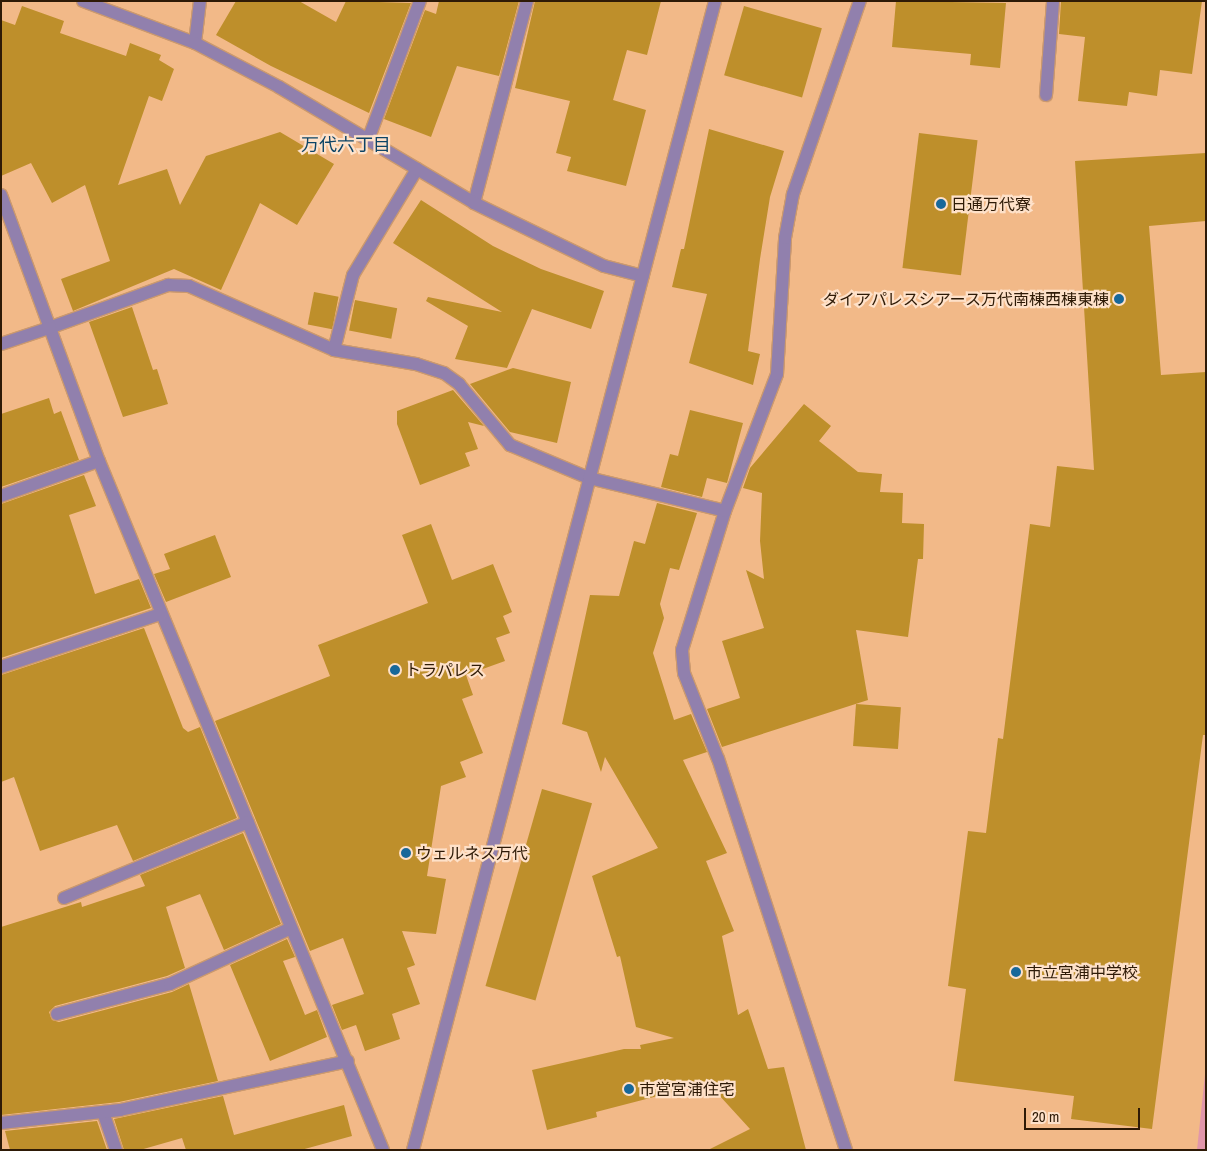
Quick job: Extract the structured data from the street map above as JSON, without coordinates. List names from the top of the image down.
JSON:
{
  "districts": ["万代六丁目"],
  "places": [
    "日通万代寮",
    "ダイアパレスシアース万代南棟西棟東棟",
    "トラパレス",
    "ウェルネス万代",
    "市立宮浦中学校",
    "市営宮浦住宅"
  ],
  "scale_bar": "20 m"
}
